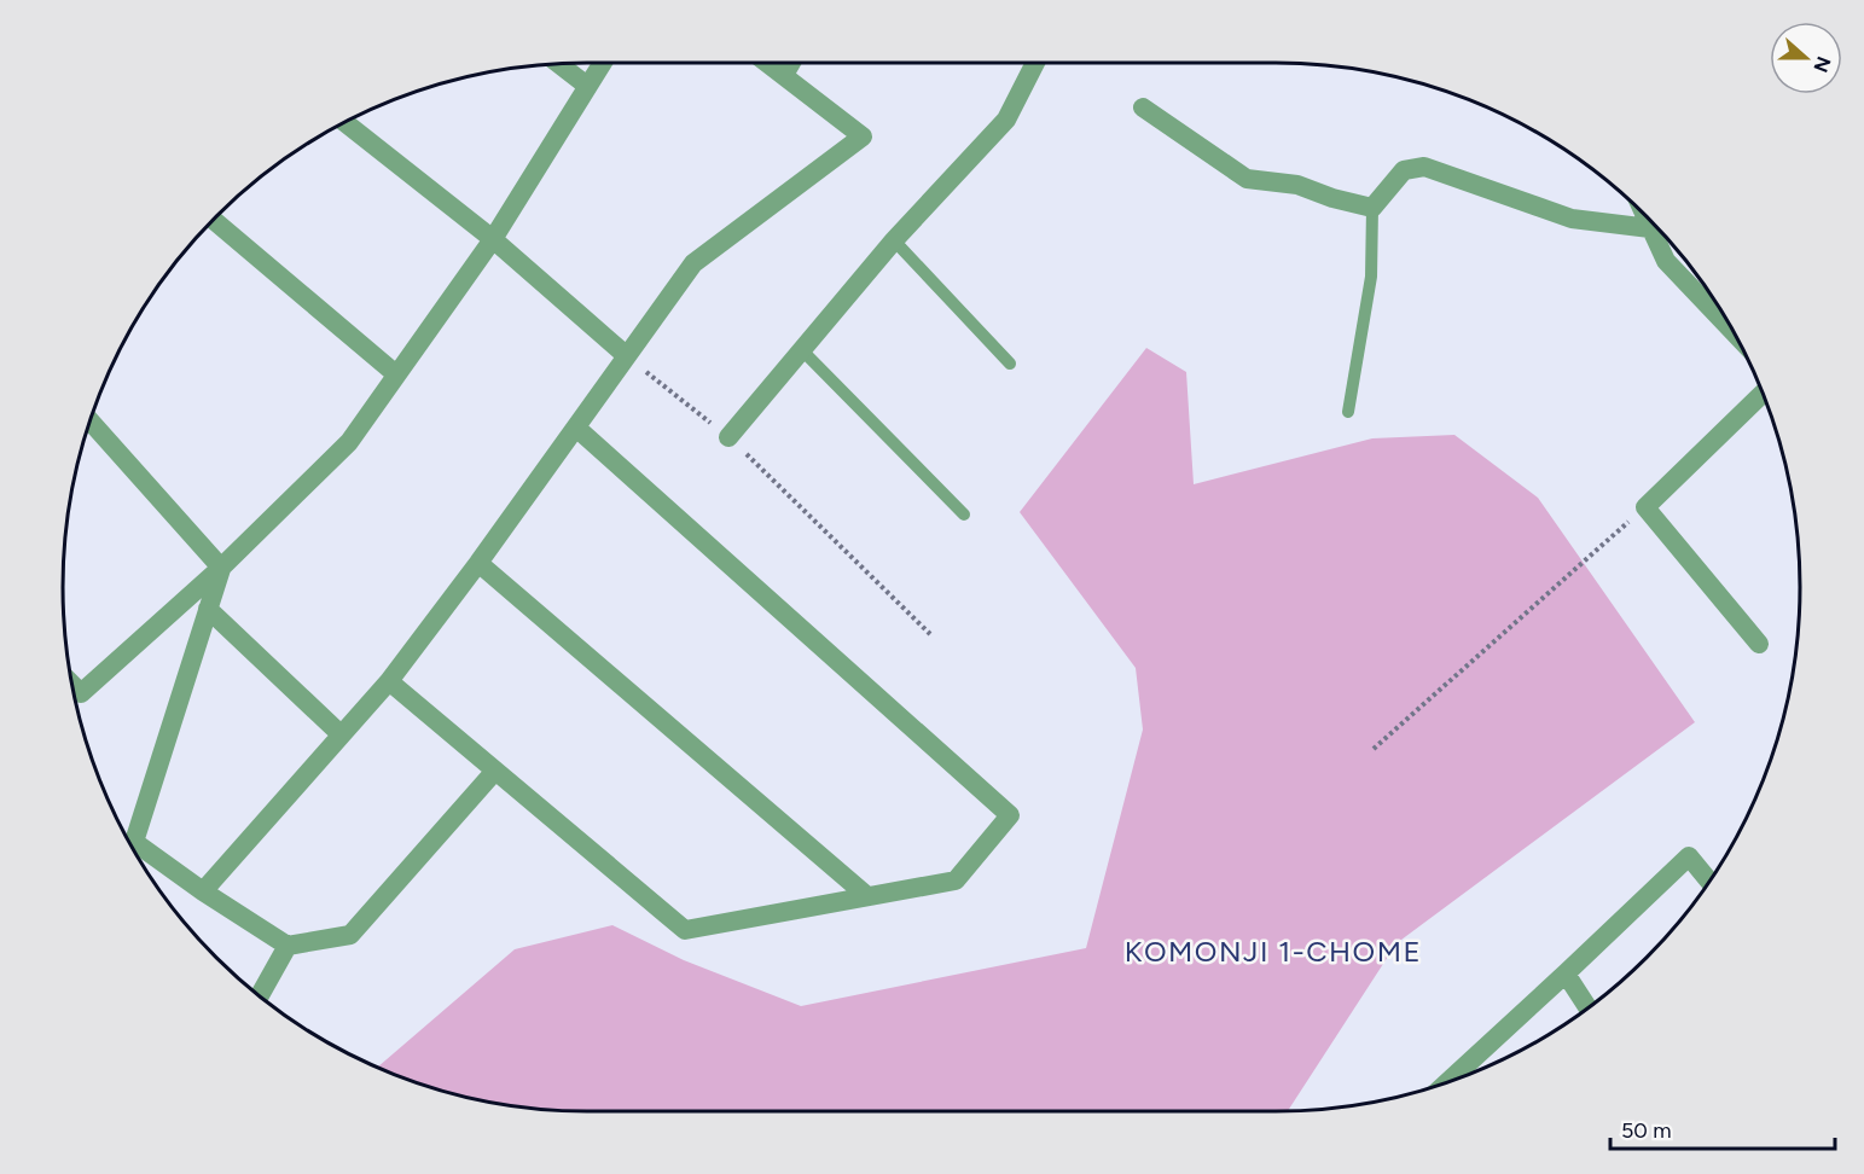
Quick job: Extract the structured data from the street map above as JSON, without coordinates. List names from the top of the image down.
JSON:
{
  "districts": ["KOMONJI 1-CHOME"],
  "scale_bar": "50 m",
  "north": "right"
}
